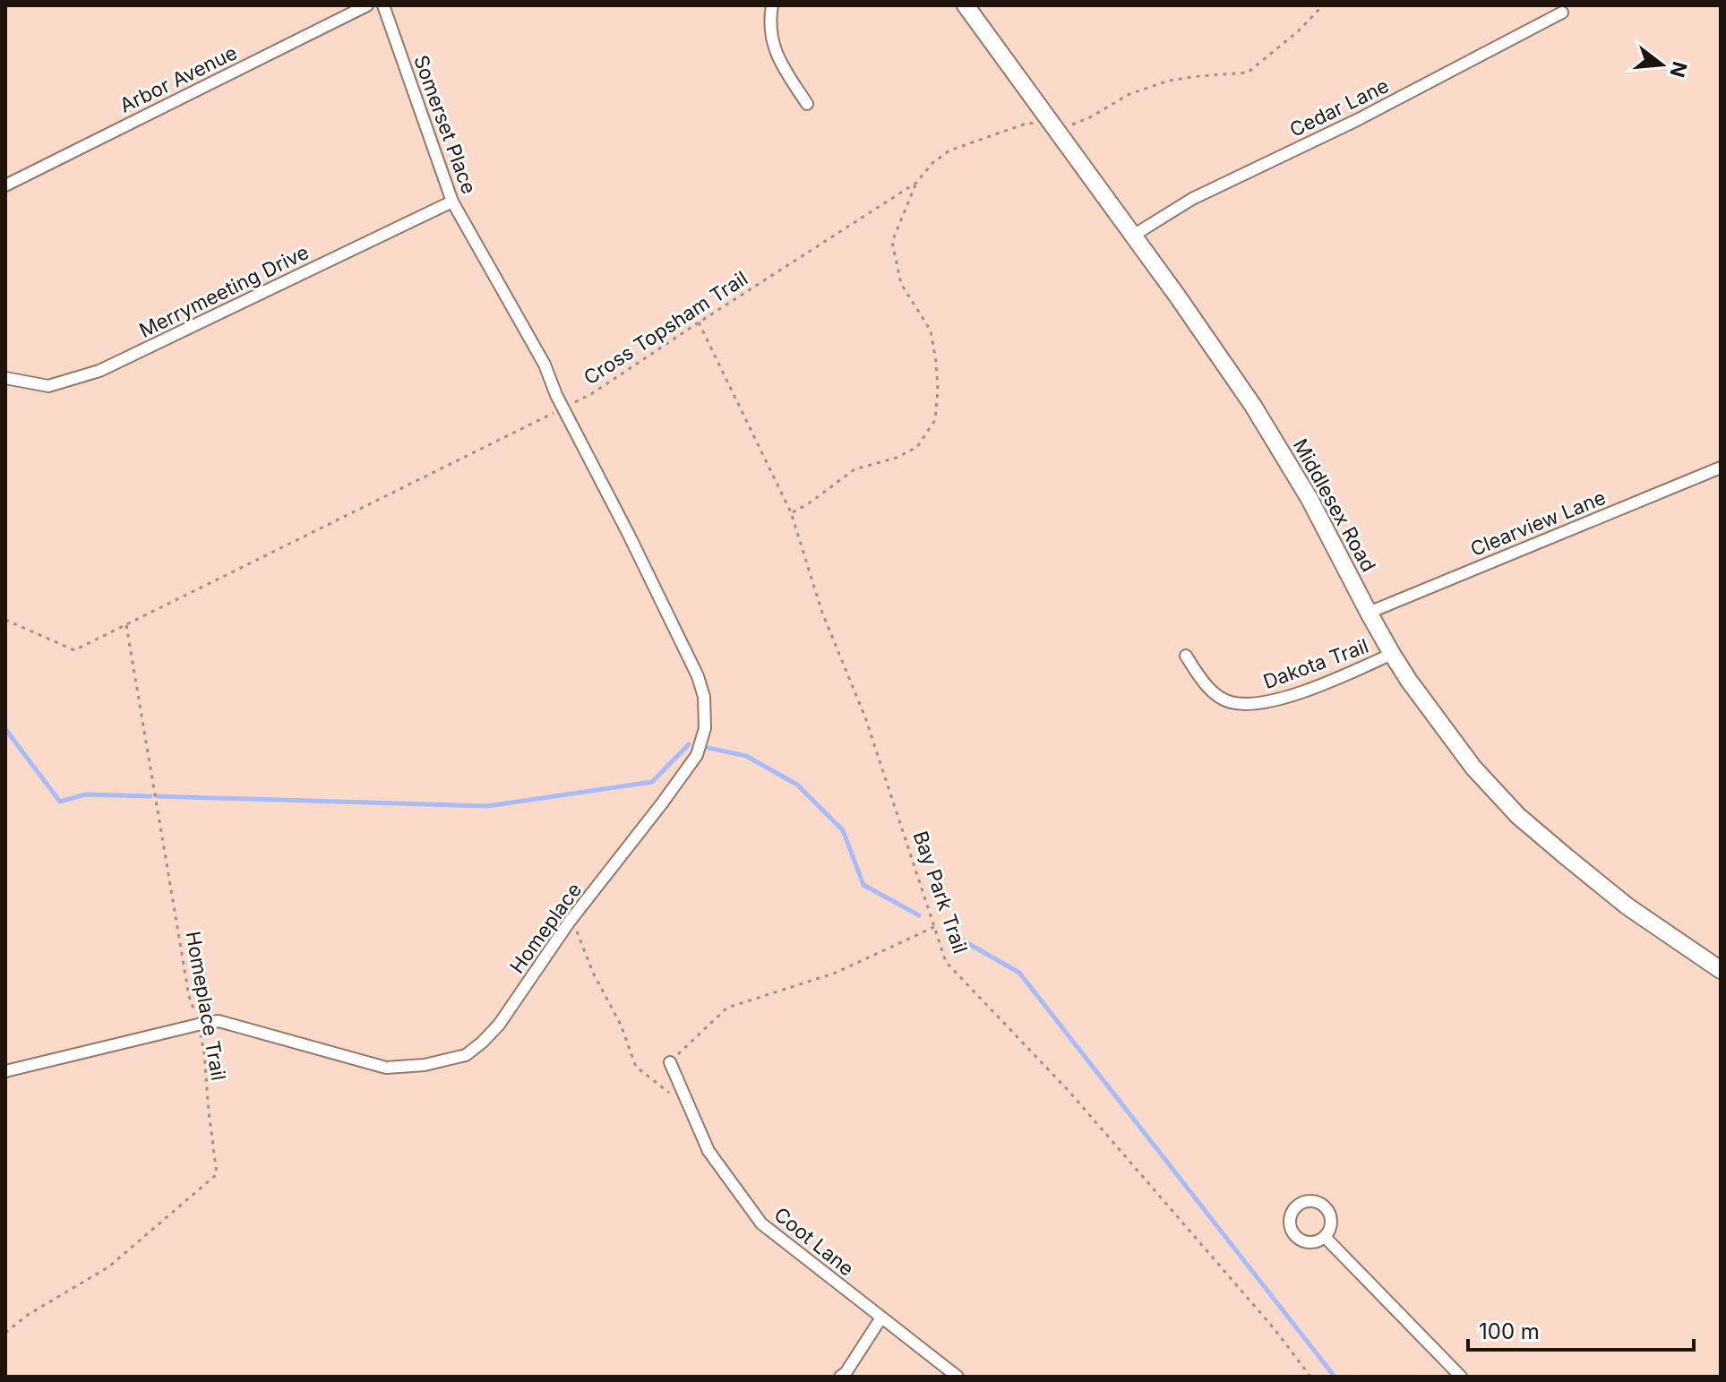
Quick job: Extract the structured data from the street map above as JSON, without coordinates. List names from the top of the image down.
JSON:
{
  "streets": {
    "main road": ["Middlesex Road"],
    "street": [
      "Arbor Avenue",
      "Cedar Lane",
      "Somerset Place",
      "Merrymeeting Drive",
      "Clearview Lane",
      "Dakota Trail",
      "Homeplace",
      "Coot Lane"
    ],
    "path": ["Cross Topsham Trail", "Bay Park Trail", "Homeplace Trail"]
  },
  "crossings": [
    ["Cedar Lane", "Middlesex Road"],
    ["Somerset Place", "Merrymeeting Drive"],
    ["Somerset Place", "Homeplace"],
    ["Cross Topsham Trail", "Middlesex Road"],
    ["Cross Topsham Trail", "Bay Park Trail"],
    ["Cross Topsham Trail", "Homeplace"],
    ["Cross Topsham Trail", "Homeplace Trail"],
    ["Middlesex Road", "Clearview Lane"],
    ["Middlesex Road", "Dakota Trail"],
    ["Homeplace", "Homeplace Trail"]
  ],
  "scale_bar": "100 m",
  "north": "right"
}
